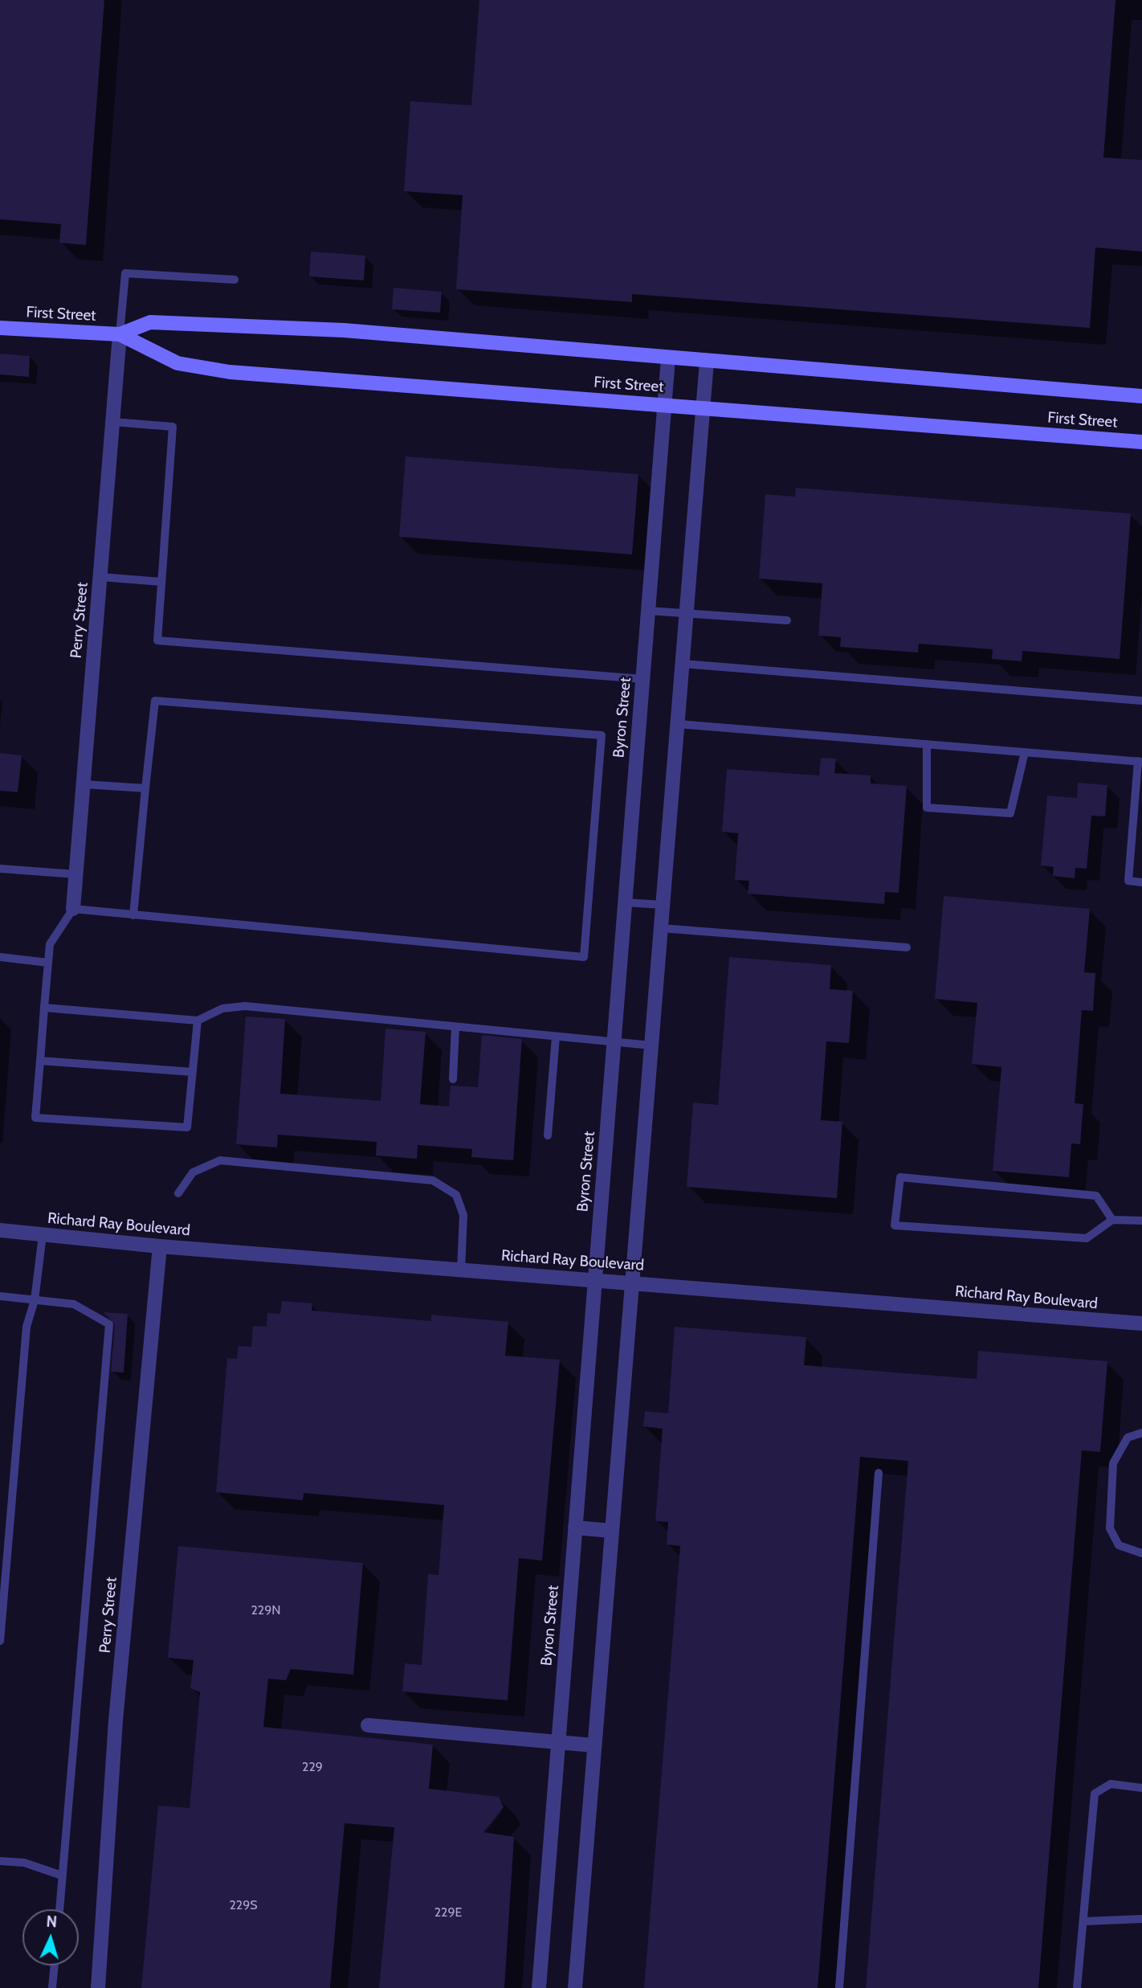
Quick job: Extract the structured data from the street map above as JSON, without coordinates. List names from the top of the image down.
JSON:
{
  "streets": {
    "street": [
      "First Street",
      "Perry Street",
      "Byron Street",
      "Richard Ray Boulevard"
    ]
  },
  "crossings": [
    ["First Street", "Perry Street"],
    ["First Street", "Byron Street"],
    ["Perry Street", "Richard Ray Boulevard"],
    ["Byron Street", "Richard Ray Boulevard"]
  ],
  "house_numbers": [
    "229N",
    "229",
    "229S",
    "229E"
  ],
  "north": "top"
}
